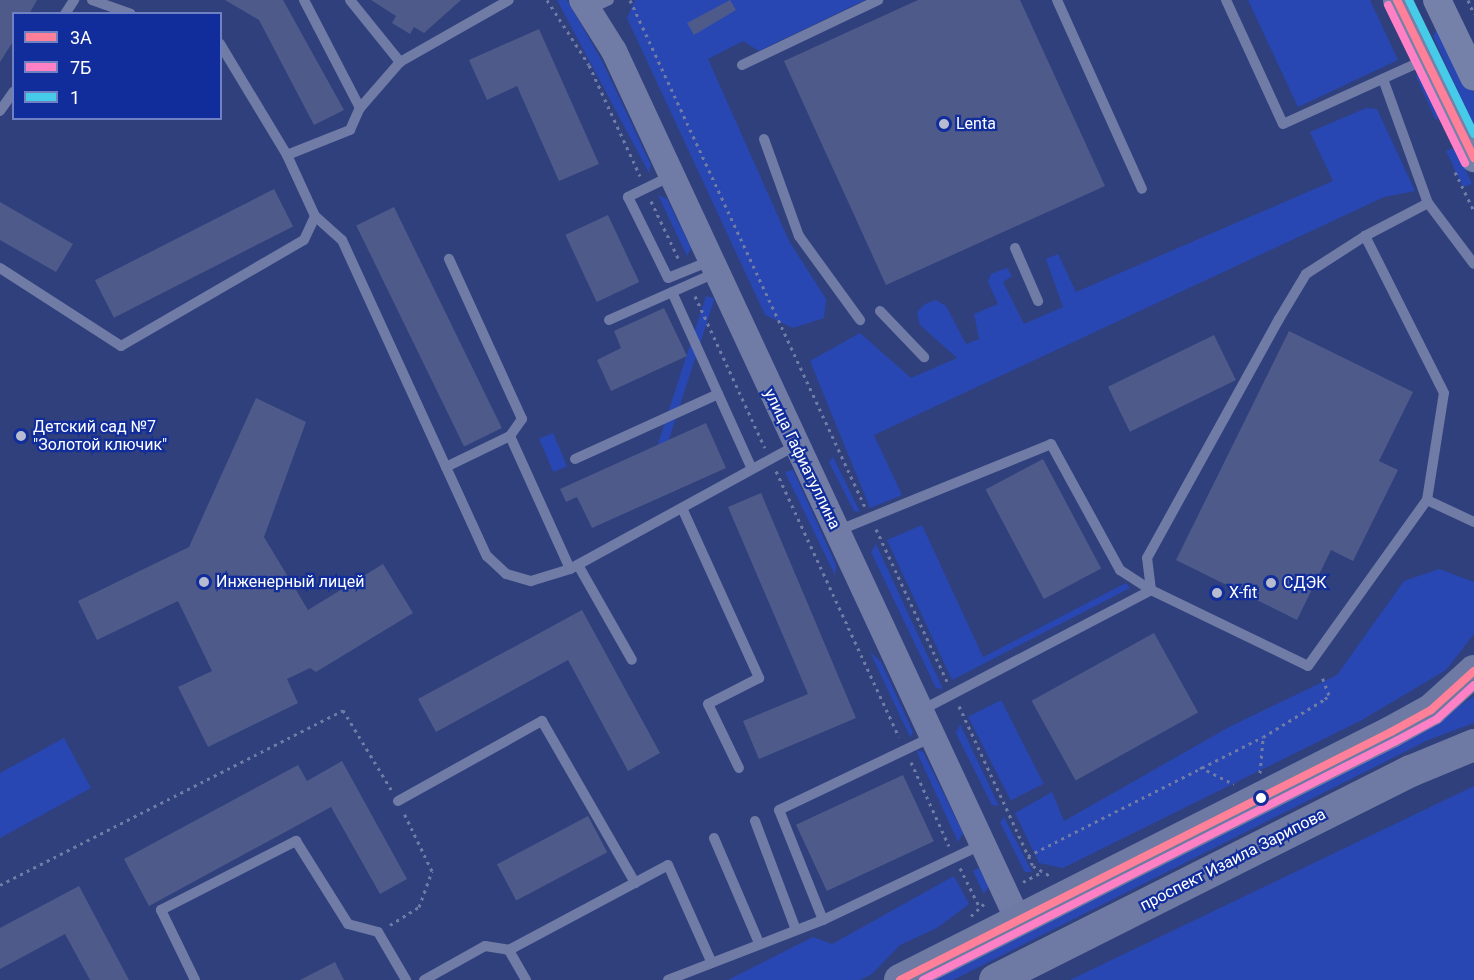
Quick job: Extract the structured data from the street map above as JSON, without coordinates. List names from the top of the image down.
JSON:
{
  "streets": {
    "main road": ["проспект Изаила Зарипова"],
    "street": ["улица Гафиатуллина"]
  },
  "places": [
    "Lenta",
    "Детский сад №7 \"Золотой ключик\"",
    "Инженерный лицей",
    "СДЭК",
    "X-fit"
  ],
  "lines": ["transit line 3А", "transit line 1", "transit line 7Б"],
  "legend": ["3А", "7Б", "1"]
}
